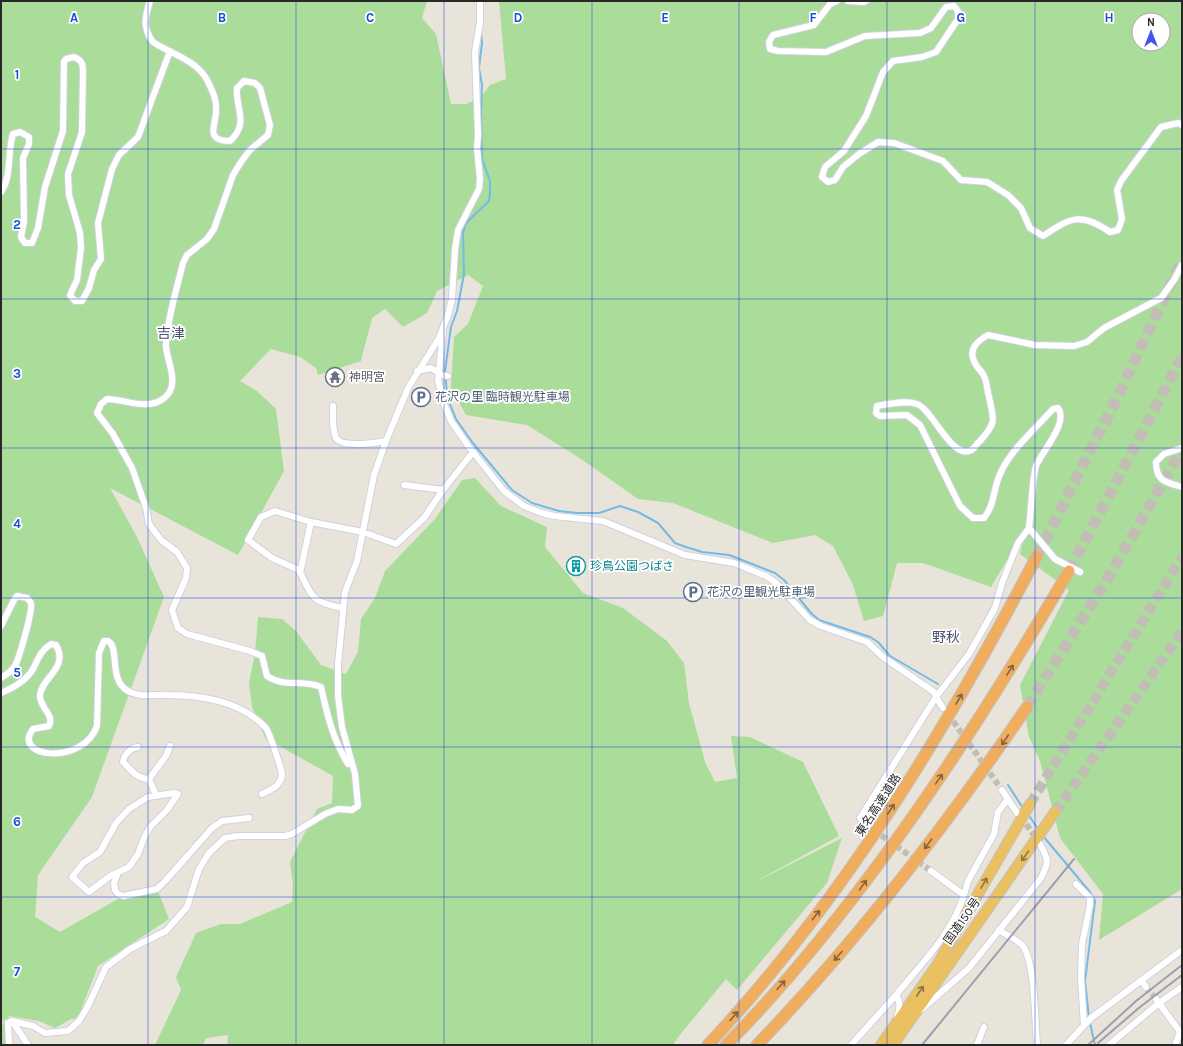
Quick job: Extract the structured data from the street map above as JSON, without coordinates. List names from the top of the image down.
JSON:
{
  "streets": {
    "highway": ["東名高速道路", "国道150号"]
  },
  "districts": ["吉津", "野秋"],
  "places": {
    "temple": ["神明宮"],
    "parking": ["花沢の里 臨時観光駐車場", "花沢の里観光駐車場"],
    "building": ["珍鳥公園つばさ"]
  },
  "north": "top",
  "grid": {
    "columns": [
      "A",
      "B",
      "C",
      "D",
      "E",
      "F",
      "G",
      "H"
    ],
    "rows": [
      "1",
      "2",
      "3",
      "4",
      "5",
      "6",
      "7"
    ]
  }
}
